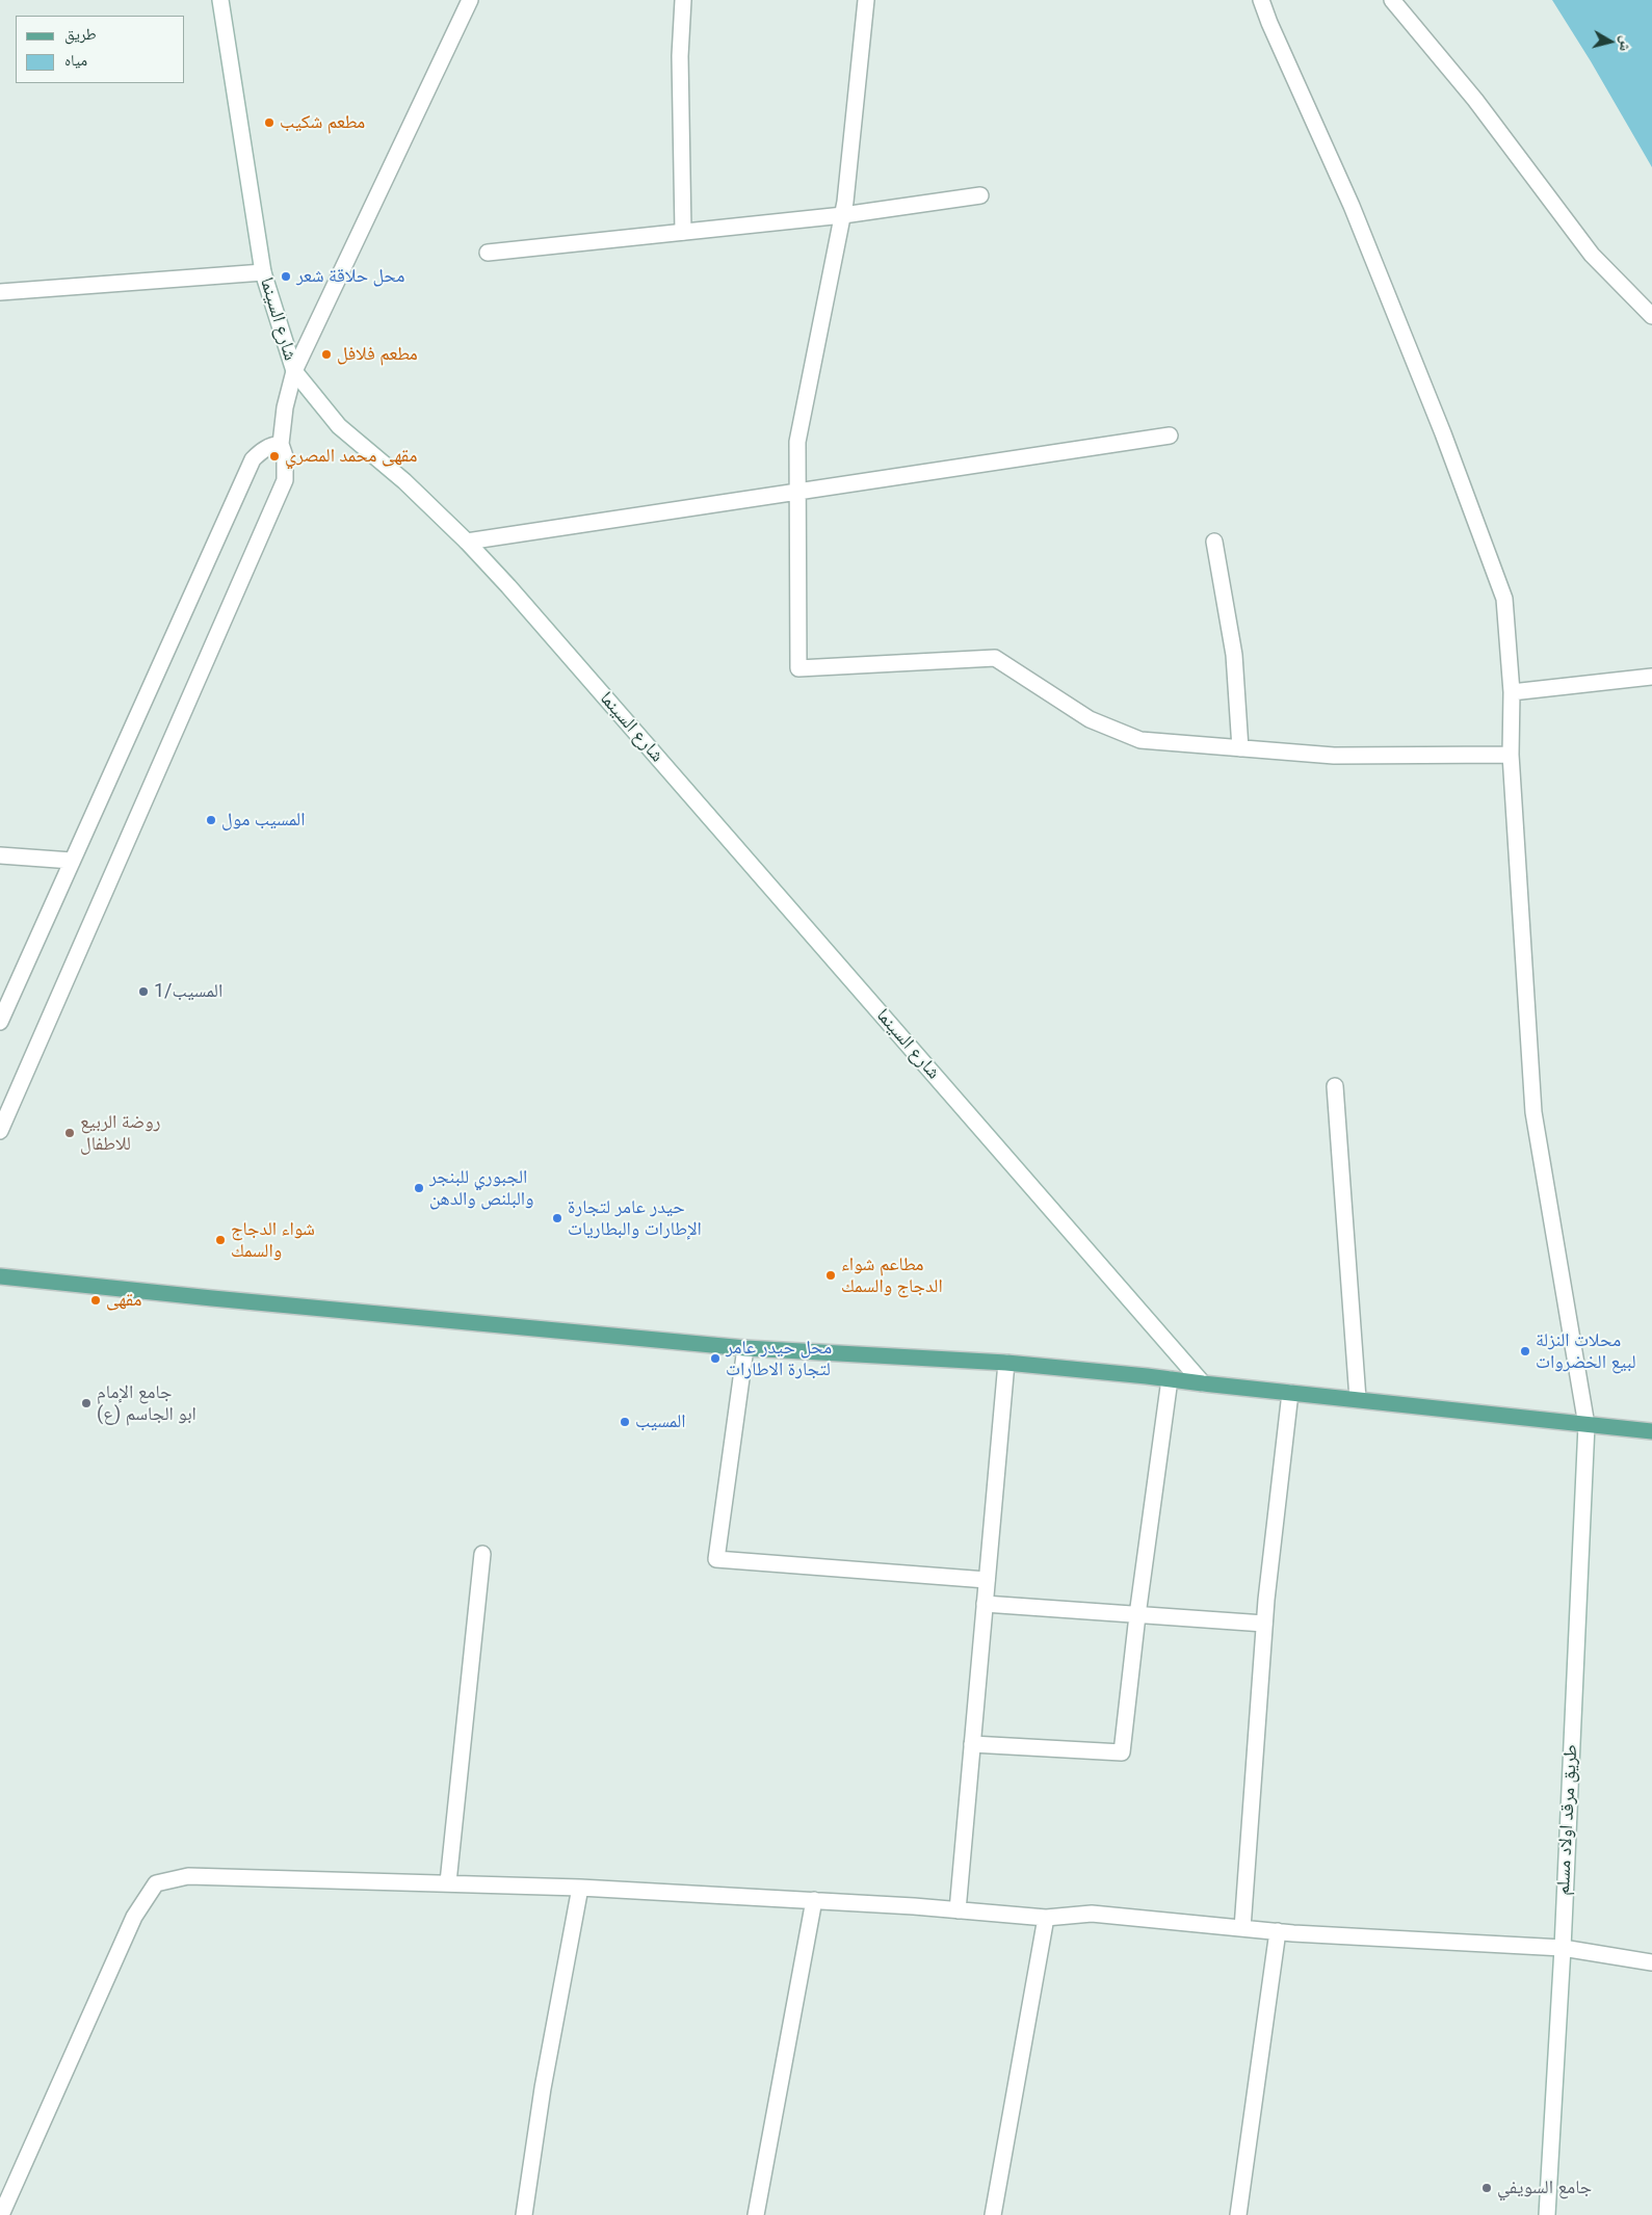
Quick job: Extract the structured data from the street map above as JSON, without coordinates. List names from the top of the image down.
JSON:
{
  "streets": {
    "street": ["شارع السينما", "طريق مرقد اولاد مسلم"]
  },
  "places": [
    "مطعم شكيب",
    "محل حلاقة شعر",
    "مطعم فلافل",
    "مقهى محمد المصري",
    "المسيب مول",
    "المسيب/1",
    "روضة الربيع للاطفال",
    "الجبوري للبنجر والبلنص والدهن",
    "حيدر عامر لتجارة الإطارات والبطاريات",
    "شواء الدجاج والسمك",
    "مطاعم شواء الدجاج والسمك",
    "مقهى",
    "محلات النزلة لبيع الخضروات",
    "محل حيدر عامر لتجارة الاطارات",
    "جامع الإمام ابو الجاسم (ع)",
    "المسيب",
    "جامع السويفي"
  ],
  "legend": ["طريق", "مياه"],
  "north": "right"
}
